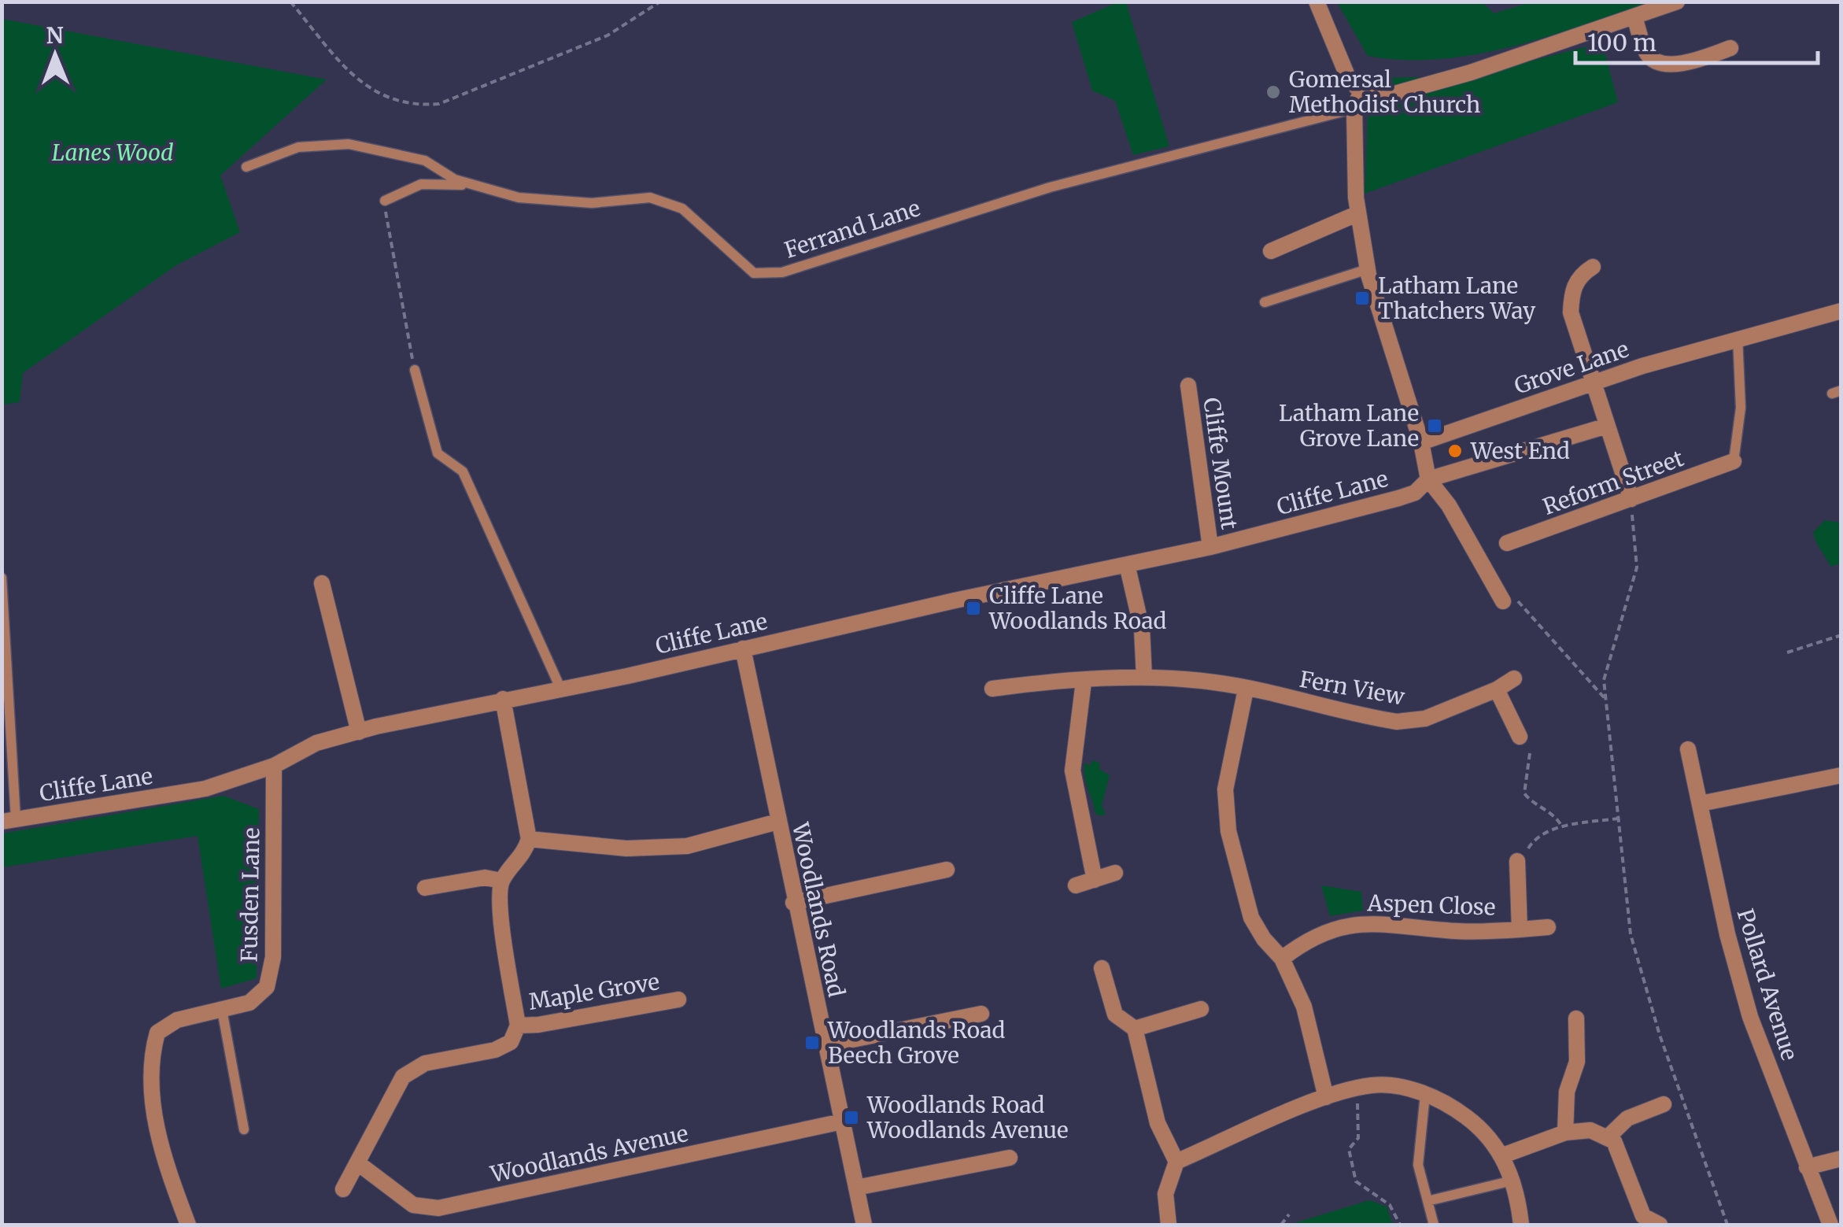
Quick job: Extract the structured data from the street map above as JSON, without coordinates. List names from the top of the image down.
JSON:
{
  "streets": {
    "street": [
      "Grove Lane",
      "Cliffe Mount",
      "Reform Street",
      "Cliffe Lane",
      "Fern View",
      "Fusden Lane",
      "Aspen Close",
      "Woodlands Road",
      "Pollard Avenue",
      "Maple Grove",
      "Woodlands Avenue"
    ],
    "lane": ["Ferrand Lane"]
  },
  "crossings": [
    ["Cliffe Mount", "Cliffe Lane"],
    ["Cliffe Lane", "Fusden Lane"],
    ["Cliffe Lane", "Woodlands Road"],
    ["Woodlands Road", "Woodlands Avenue"]
  ],
  "parks": ["Lanes Wood"],
  "places": {
    "other": ["Gomersal Methodist Church", "West End"],
    "transit": [
      "Latham Lane Thatchers Way",
      "Latham Lane Grove Lane",
      "Cliffe Lane Woodlands Road",
      "Woodlands Road Beech Grove",
      "Woodlands Road Woodlands Avenue"
    ]
  },
  "scale_bar": "100 m",
  "north": "top"
}
